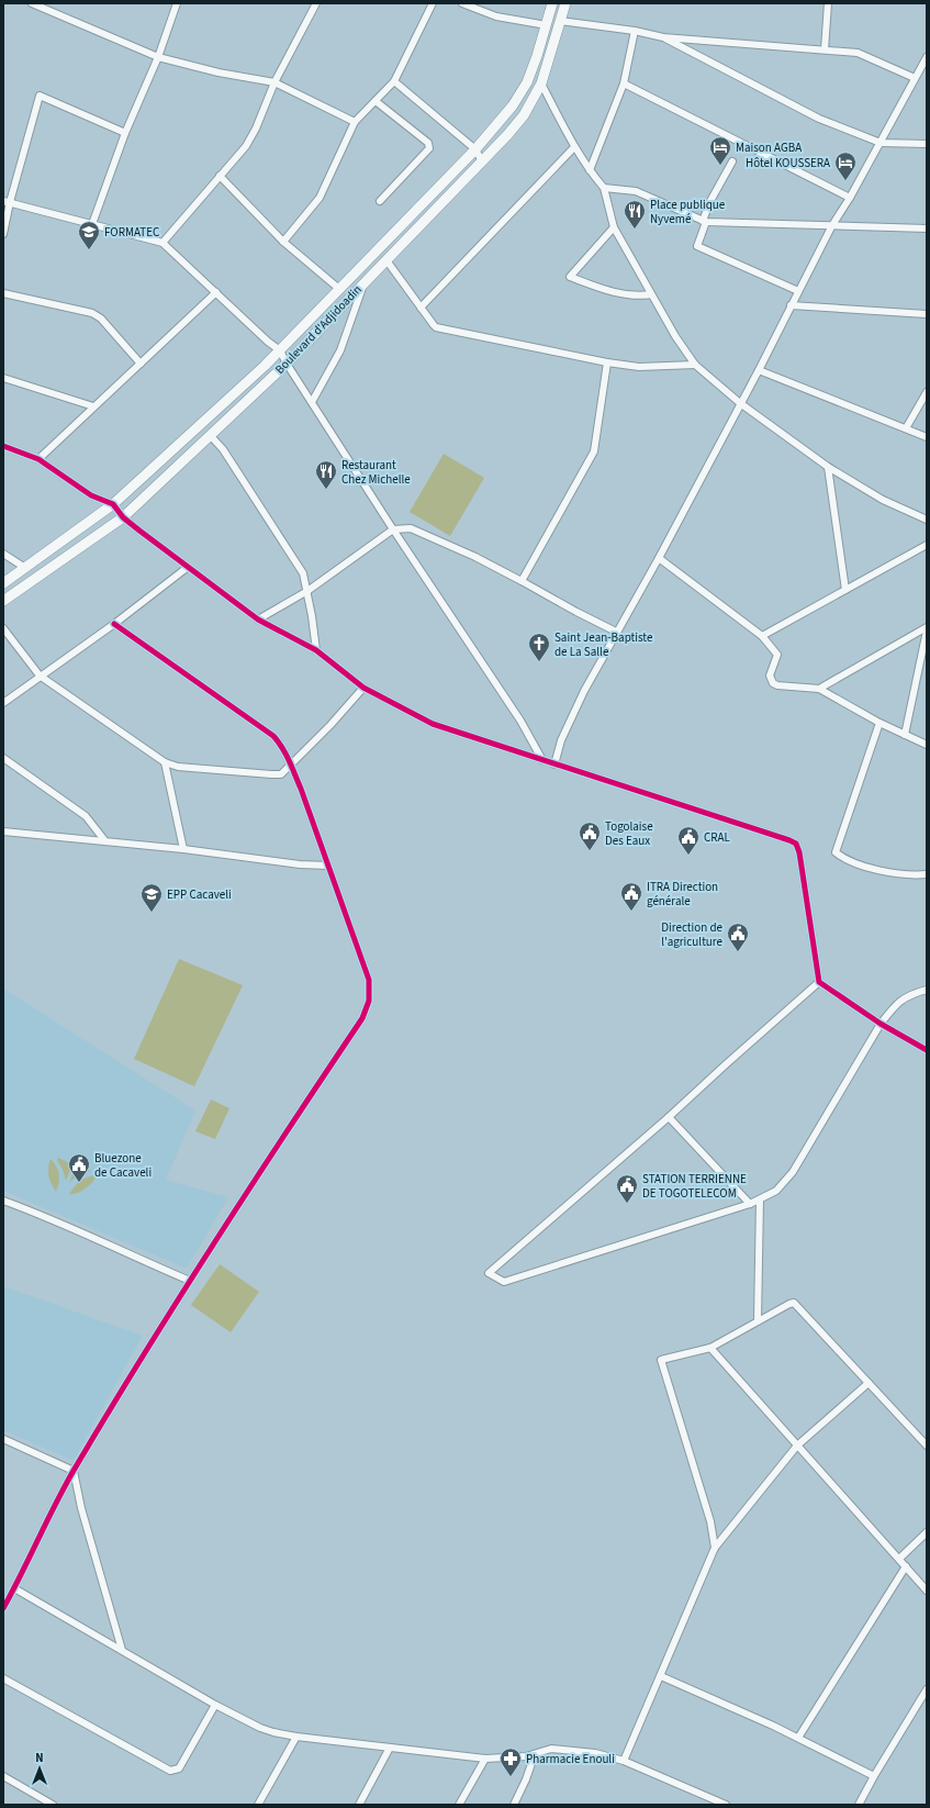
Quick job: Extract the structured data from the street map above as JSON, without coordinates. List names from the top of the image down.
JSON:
{
  "streets": {
    "main road": ["Boulevard d'Adjidoadin"]
  },
  "places": {
    "hotel": ["Maison AGBA", "Hôtel KOUSSERA"],
    "restaurant": ["Place publique Nyvemé", "Restaurant Chez Michelle"],
    "school or university": ["FORMATEC", "EPP Cacaveli"],
    "church": ["Saint Jean-Baptiste de La Salle"],
    "public building": [
      "Togolaise Des Eaux",
      "CRAL",
      "ITRA Direction générale",
      "Direction de l'agriculture",
      "Bluezone de Cacaveli",
      "STATION TERRIENNE DE TOGOTELECOM"
    ],
    "pharmacy": ["Pharmacie Enouli"]
  },
  "north": "top"
}
